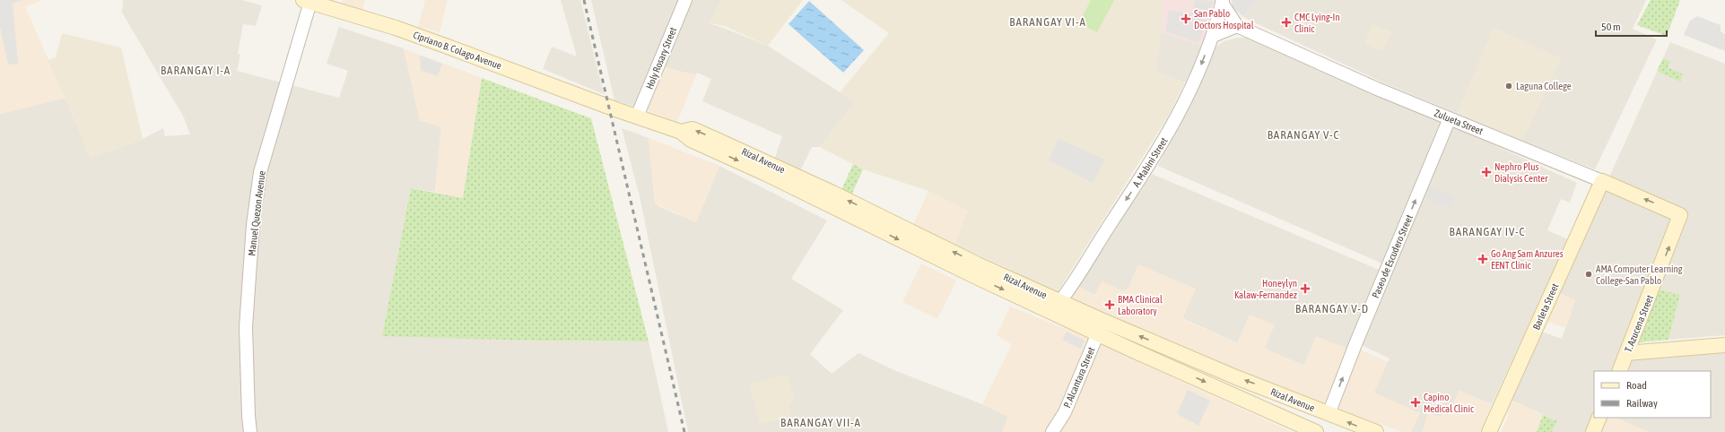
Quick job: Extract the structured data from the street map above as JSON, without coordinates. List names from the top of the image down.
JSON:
{
  "streets": {
    "main road": [
      "Cipriano B. Colago Avenue",
      "Zulueta Street",
      "Rizal Avenue",
      "Barleta Street",
      "T. Azucena Street"
    ],
    "street": [
      "Holy Rosary Street",
      "A. Mabini Street",
      "Manuel Quezon Avenue",
      "Paseo de Escudero Street",
      "P. Alcantara Street"
    ]
  },
  "crossings": [
    ["Cipriano B. Colago Avenue", "Rizal Avenue"],
    ["Cipriano B. Colago Avenue", "Manuel Quezon Avenue"],
    ["Holy Rosary Street", "Rizal Avenue"],
    ["Zulueta Street", "Paseo de Escudero Street"],
    ["Zulueta Street", "Barleta Street"],
    ["Zulueta Street", "T. Azucena Street"],
    ["Rizal Avenue", "A. Mabini Street"],
    ["Rizal Avenue", "Paseo de Escudero Street"],
    ["Rizal Avenue", "P. Alcantara Street"]
  ],
  "one_way": ["A. Mabini Street", "Paseo de Escudero Street", "T. Azucena Street"],
  "districts": [
    "BARANGAY VI-A",
    "BARANGAY I-A",
    "BARANGAY V-C",
    "BARANGAY IV-C",
    "BARANGAY V-D",
    "BARANGAY VII-A"
  ],
  "places": {
    "health": [
      "San Pablo Doctors Hospital",
      "CMC Lying-In Clinic",
      "Nephro Plus Dialysis Center",
      "Go Ang Sam Anzures EENT Clinic",
      "Honeylyn Kalaw-Fernandez",
      "BMA Clinical Laboratory",
      "Capino Medical Clinic"
    ],
    "other": ["Laguna College", "AMA Computer Learning College-San Pablo"]
  },
  "legend": ["Road", "Railway"],
  "scale_bar": "50 m"
}
